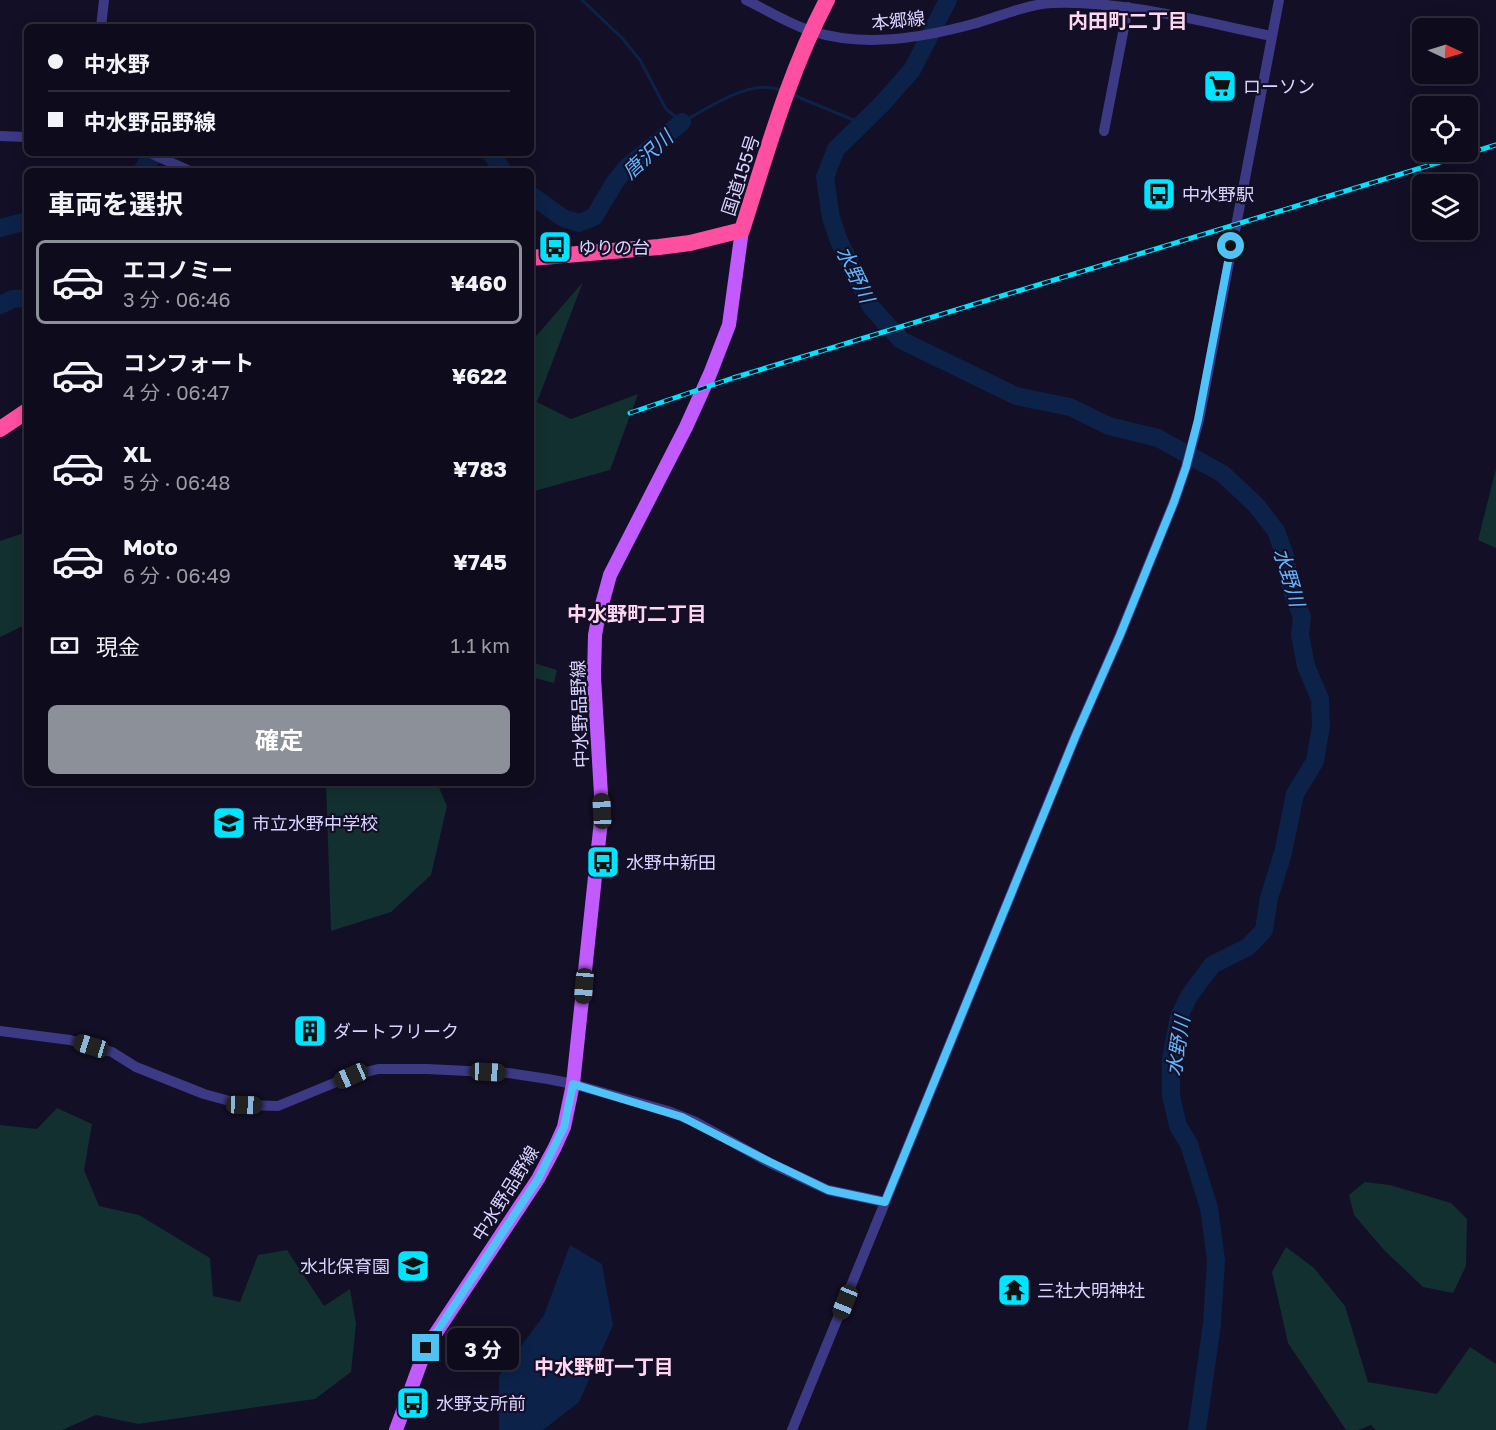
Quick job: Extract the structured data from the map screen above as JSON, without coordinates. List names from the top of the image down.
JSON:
{
  "streets": {
    "highway": ["国道155号"],
    "main road": ["中水野品野線"],
    "street": ["本郷線"]
  },
  "crossings": [
    ["本郷線", "国道155号"],
    ["国道155号", "中水野品野線"]
  ],
  "districts": ["内田町二丁目", "中水野町二丁目", "中水野町一丁目"],
  "water": ["唐沢川", "水野川"],
  "places": {
    "supermarket": ["ローソン"],
    "bus stop": [
      "中水野駅",
      "ゆりの台",
      "水野中新田",
      "水野支所前"
    ],
    "school or university": ["市立水野中学校", "水北保育園"],
    "building": ["ダートフリーク"],
    "temple": ["三社大明神社"]
  },
  "north": "right",
  "page": {
    "banner": ["中水野", "中水野品野線"],
    "heading": "車両を選択",
    "list": [
      {
        "name": "エコノミー",
        "note": "3 分 · 06:46",
        "value": "¥460"
      },
      {
        "name": "コンフォート",
        "note": "4 分 · 06:47",
        "value": "¥622"
      },
      {
        "name": "XL",
        "note": "5 分 · 06:48",
        "value": "¥783"
      },
      {
        "name": "Moto",
        "note": "6 分 · 06:49",
        "value": "¥745"
      }
    ],
    "pay": ["現金", "1.1 km"],
    "buttons": "確定",
    "bubble": "3 分"
  }
}
